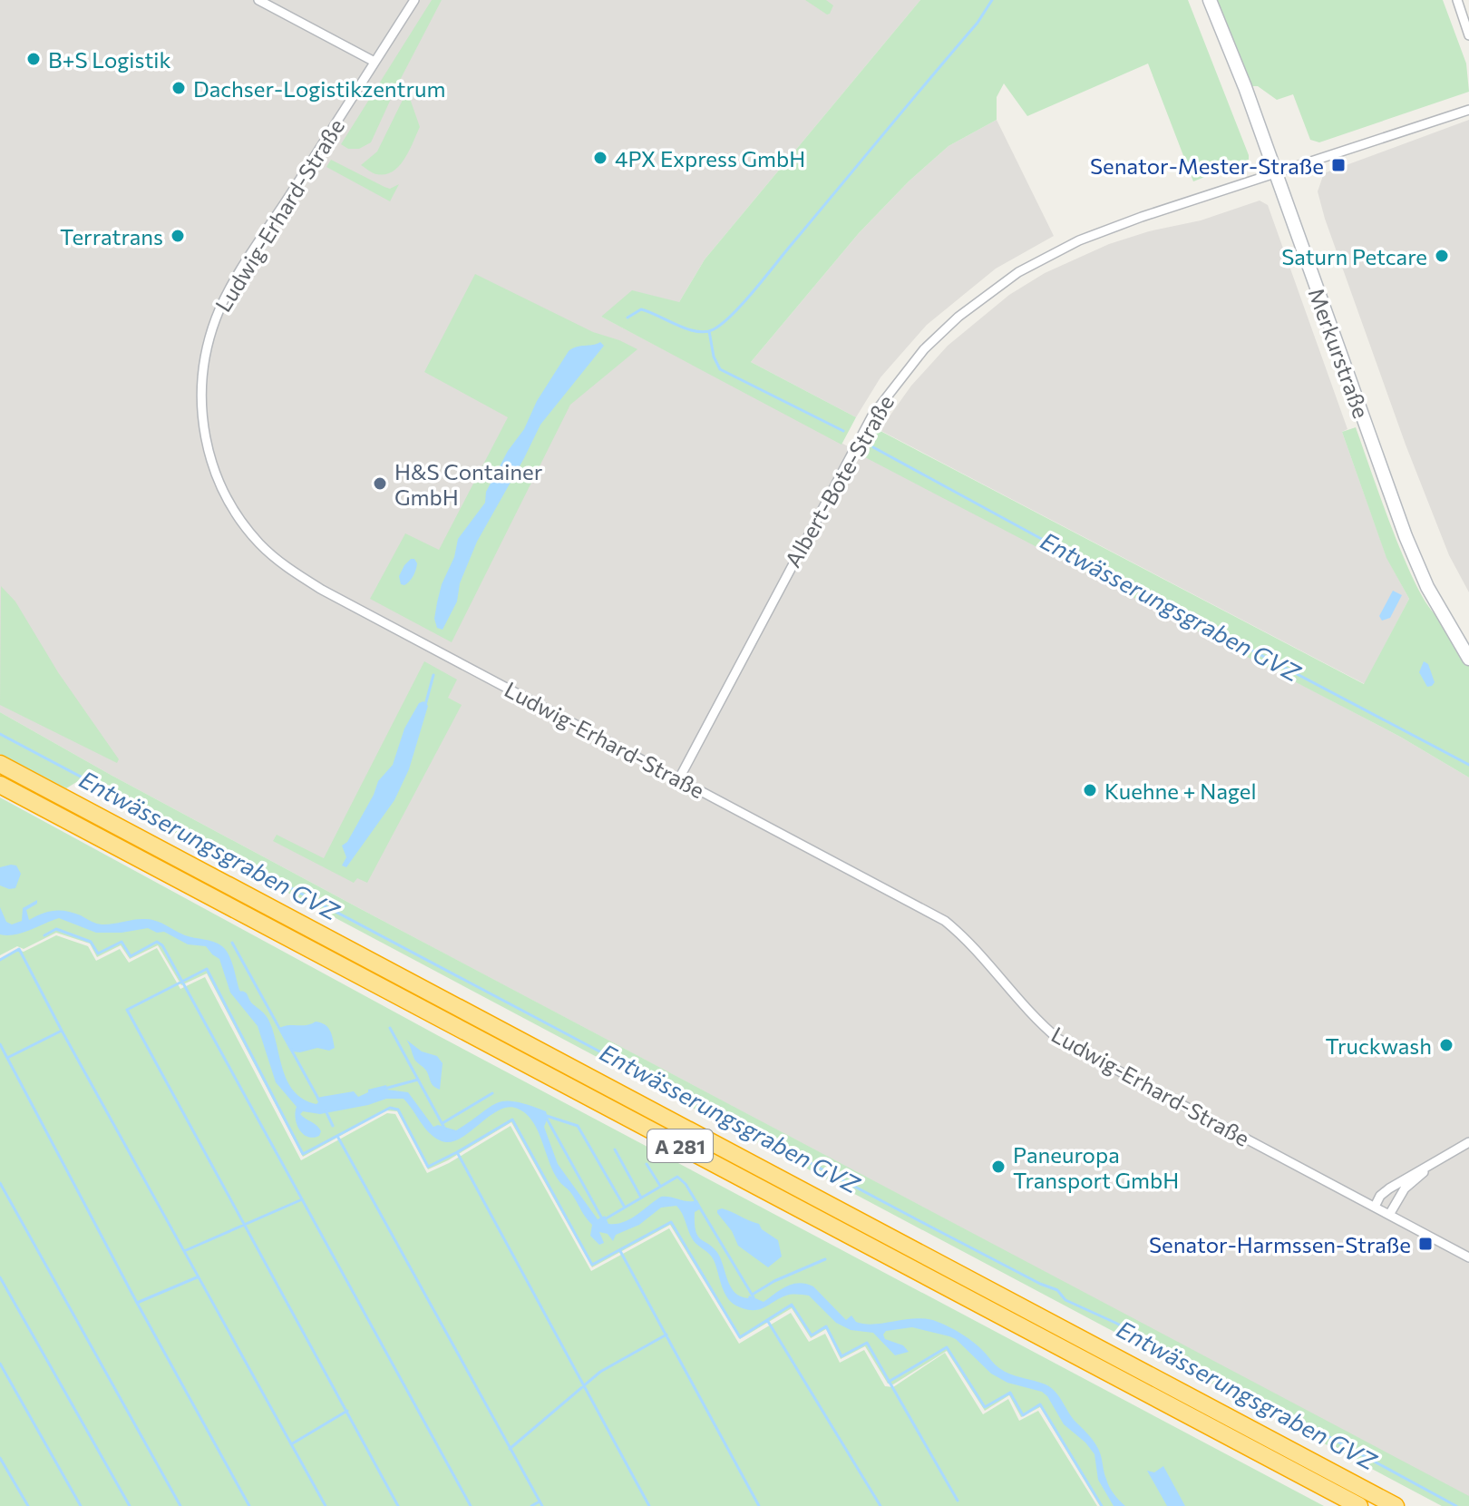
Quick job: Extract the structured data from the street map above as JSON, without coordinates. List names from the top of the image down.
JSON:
{
  "streets": {
    "highway": ["A 281"],
    "street": ["Ludwig-Erhard-Straße", "Merkurstraße", "Albert-Bote-Straße"]
  },
  "crossings": [
    ["Ludwig-Erhard-Straße", "Albert-Bote-Straße"],
    ["Merkurstraße", "Albert-Bote-Straße"]
  ],
  "water": ["Entwässerungsgraben GVZ"],
  "places": {
    "other": [
      "B+S Logistik",
      "Dachser-Logistikzentrum",
      "4PX Express GmbH",
      "Terratrans",
      "Saturn Petcare",
      "H&S Container GmbH",
      "Kuehne + Nagel",
      "Truckwash",
      "Paneuropa Transport GmbH"
    ],
    "transit": ["Senator-Mester-Straße", "Senator-Harmssen-Straße"]
  }
}
